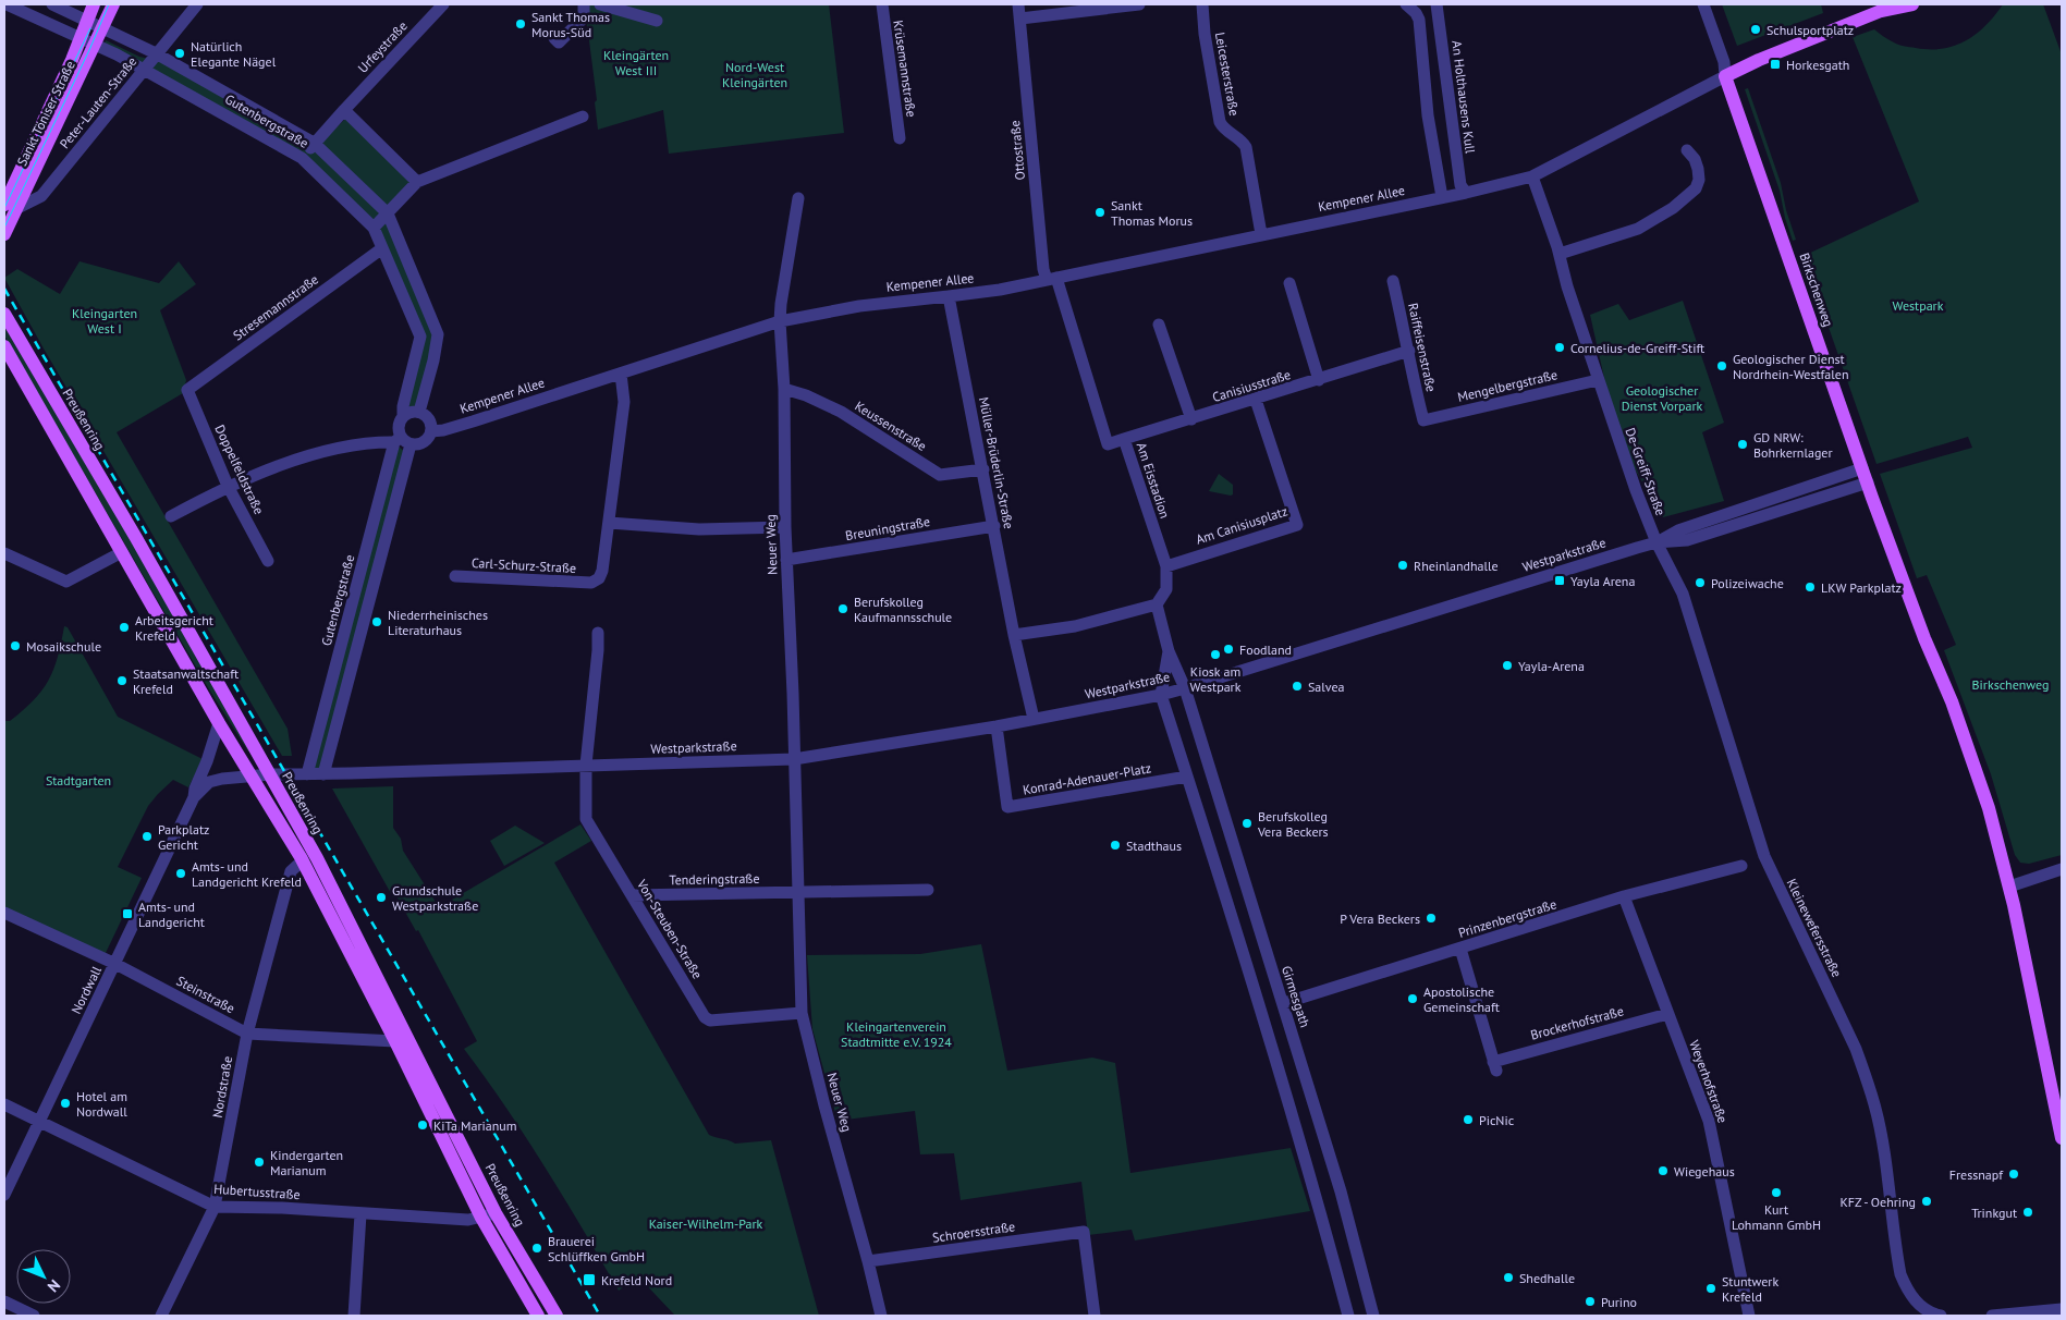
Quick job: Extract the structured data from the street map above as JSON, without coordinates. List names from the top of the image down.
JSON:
{
  "streets": {
    "main road": [
      "Sankt Töniser Straße",
      "Kempener Allee",
      "Birkschenweg",
      "Preußenring"
    ],
    "street": [
      "Urfeystraße",
      "Krüsemannstraße",
      "Leicesterstraße",
      "An Holthausens Kull",
      "Peter-Lauten-Straße",
      "Gutenbergstraße",
      "Ottostraße",
      "Stresemannstraße",
      "Raiffeisenstraße",
      "Canisiusstraße",
      "Mengelbergstraße",
      "Keussenstraße",
      "Müller-Brüderlin-Straße",
      "Doppelfeldstraße",
      "De-Greiff-Straße",
      "Am Eisstadion",
      "Am Canisiusplatz",
      "Breuningstraße",
      "Neuer Weg",
      "Westparkstraße",
      "Carl-Schurz-Straße",
      "Konrad-Adenauer-Platz",
      "Tenderingstraße",
      "Prinzenbergstraße",
      "Kleinewefersstraße",
      "Von-Steuben-Straße",
      "Nordwall",
      "Steinstraße",
      "Girmesgath",
      "Brockerhofstraße",
      "Weyerhofstraße",
      "Nordstraße",
      "Hubertusstraße",
      "Schroersstraße"
    ]
  },
  "crossings": [
    ["Urfeystraße", "Gutenbergstraße"],
    ["Leicesterstraße", "Kempener Allee"],
    ["An Holthausens Kull", "Kempener Allee"],
    ["Peter-Lauten-Straße", "Sankt Töniser Straße"],
    ["Peter-Lauten-Straße", "Gutenbergstraße"],
    ["Sankt Töniser Straße", "Gutenbergstraße"],
    ["Gutenbergstraße", "Kempener Allee"],
    ["Gutenbergstraße", "Stresemannstraße"],
    ["Gutenbergstraße", "Westparkstraße"],
    ["Ottostraße", "Kempener Allee"],
    ["Ottostraße", "Am Eisstadion"],
    ["Kempener Allee", "Birkschenweg"],
    ["Kempener Allee", "Müller-Brüderlin-Straße"],
    ["Kempener Allee", "De-Greiff-Straße"],
    ["Kempener Allee", "Am Eisstadion"],
    ["Kempener Allee", "Neuer Weg"],
    ["Kempener Allee", "Carl-Schurz-Straße"],
    ["Birkschenweg", "Westparkstraße"],
    ["Stresemannstraße", "Doppelfeldstraße"],
    ["Raiffeisenstraße", "Canisiusstraße"],
    ["Raiffeisenstraße", "Mengelbergstraße"],
    ["Canisiusstraße", "Am Eisstadion"],
    ["Canisiusstraße", "Am Canisiusplatz"],
    ["Mengelbergstraße", "De-Greiff-Straße"],
    ["Preußenring", "Westparkstraße"],
    ["Preußenring", "Nordwall"],
    ["Preußenring", "Steinstraße"],
    ["Preußenring", "Nordstraße"],
    ["Preußenring", "Hubertusstraße"],
    ["Keussenstraße", "Müller-Brüderlin-Straße"],
    ["Keussenstraße", "Neuer Weg"],
    ["Müller-Brüderlin-Straße", "Breuningstraße"],
    ["Müller-Brüderlin-Straße", "Westparkstraße"],
    ["De-Greiff-Straße", "Westparkstraße"],
    ["De-Greiff-Straße", "Kleinewefersstraße"],
    ["Am Eisstadion", "Am Canisiusplatz"],
    ["Breuningstraße", "Neuer Weg"],
    ["Neuer Weg", "Westparkstraße"],
    ["Neuer Weg", "Tenderingstraße"],
    ["Neuer Weg", "Von-Steuben-Straße"],
    ["Neuer Weg", "Schroersstraße"],
    ["Westparkstraße", "Konrad-Adenauer-Platz"],
    ["Westparkstraße", "Kleinewefersstraße"],
    ["Westparkstraße", "Von-Steuben-Straße"],
    ["Westparkstraße", "Nordwall"],
    ["Westparkstraße", "Girmesgath"],
    ["Tenderingstraße", "Von-Steuben-Straße"],
    ["Prinzenbergstraße", "Girmesgath"],
    ["Prinzenbergstraße", "Brockerhofstraße"],
    ["Prinzenbergstraße", "Weyerhofstraße"],
    ["Nordwall", "Steinstraße"],
    ["Nordwall", "Hubertusstraße"],
    ["Steinstraße", "Nordstraße"],
    ["Brockerhofstraße", "Weyerhofstraße"],
    ["Nordstraße", "Hubertusstraße"]
  ],
  "parks": [
    "Kleingärten West III",
    "Nord-West Kleingärten",
    "Westpark",
    "Kleingarten West I",
    "Geologischer Dienst Vorpark",
    "Birkschenweg",
    "Stadtgarten",
    "Kleingartenverein Stadtmitte e.V. 1924",
    "Kaiser-Wilhelm-Park"
  ],
  "places": {
    "other": [
      "Sankt Thomas Morus-Süd",
      "Schulsportplatz",
      "Natürlich Elegante Nägel",
      "Sankt Thomas Morus",
      "Cornelius-de-Greiff-Stift",
      "Geologischer Dienst Nordrhein-Westfalen",
      "GD NRW: Bohrkernlager",
      "Rheinlandhalle",
      "Polizeiwache",
      "LKW Parkplatz",
      "Berufskolleg Kaufmannsschule",
      "Niederrheinisches Literaturhaus",
      "Arbeitsgericht Krefeld",
      "Mosaikschule",
      "Foodland",
      "Kiosk am Westpark",
      "Yayla-Arena",
      "Staatsanwaltschaft Krefeld",
      "Salvea",
      "Berufskolleg Vera Beckers",
      "Parkplatz Gericht",
      "Stadthaus",
      "Amts- und Landgericht Krefeld",
      "Grundschule Westparkstraße",
      "P Vera Beckers",
      "Apostolische Gemeinschaft",
      "Hotel am Nordwall",
      "PicNic",
      "KiTa Marianum",
      "Kindergarten Marianum",
      "Wiegehaus",
      "Fressnapf",
      "Kurt Lohmann GmbH",
      "KFZ - Oehring",
      "Trinkgut",
      "Brauerei Schlüffken GmbH",
      "Shedhalle",
      "Stuntwerk Krefeld",
      "Purino"
    ],
    "transit": [
      "Horkesgath",
      "Yayla Arena",
      "Amts- und Landgericht",
      "Krefeld Nord"
    ]
  },
  "north": "bottom right"
}
